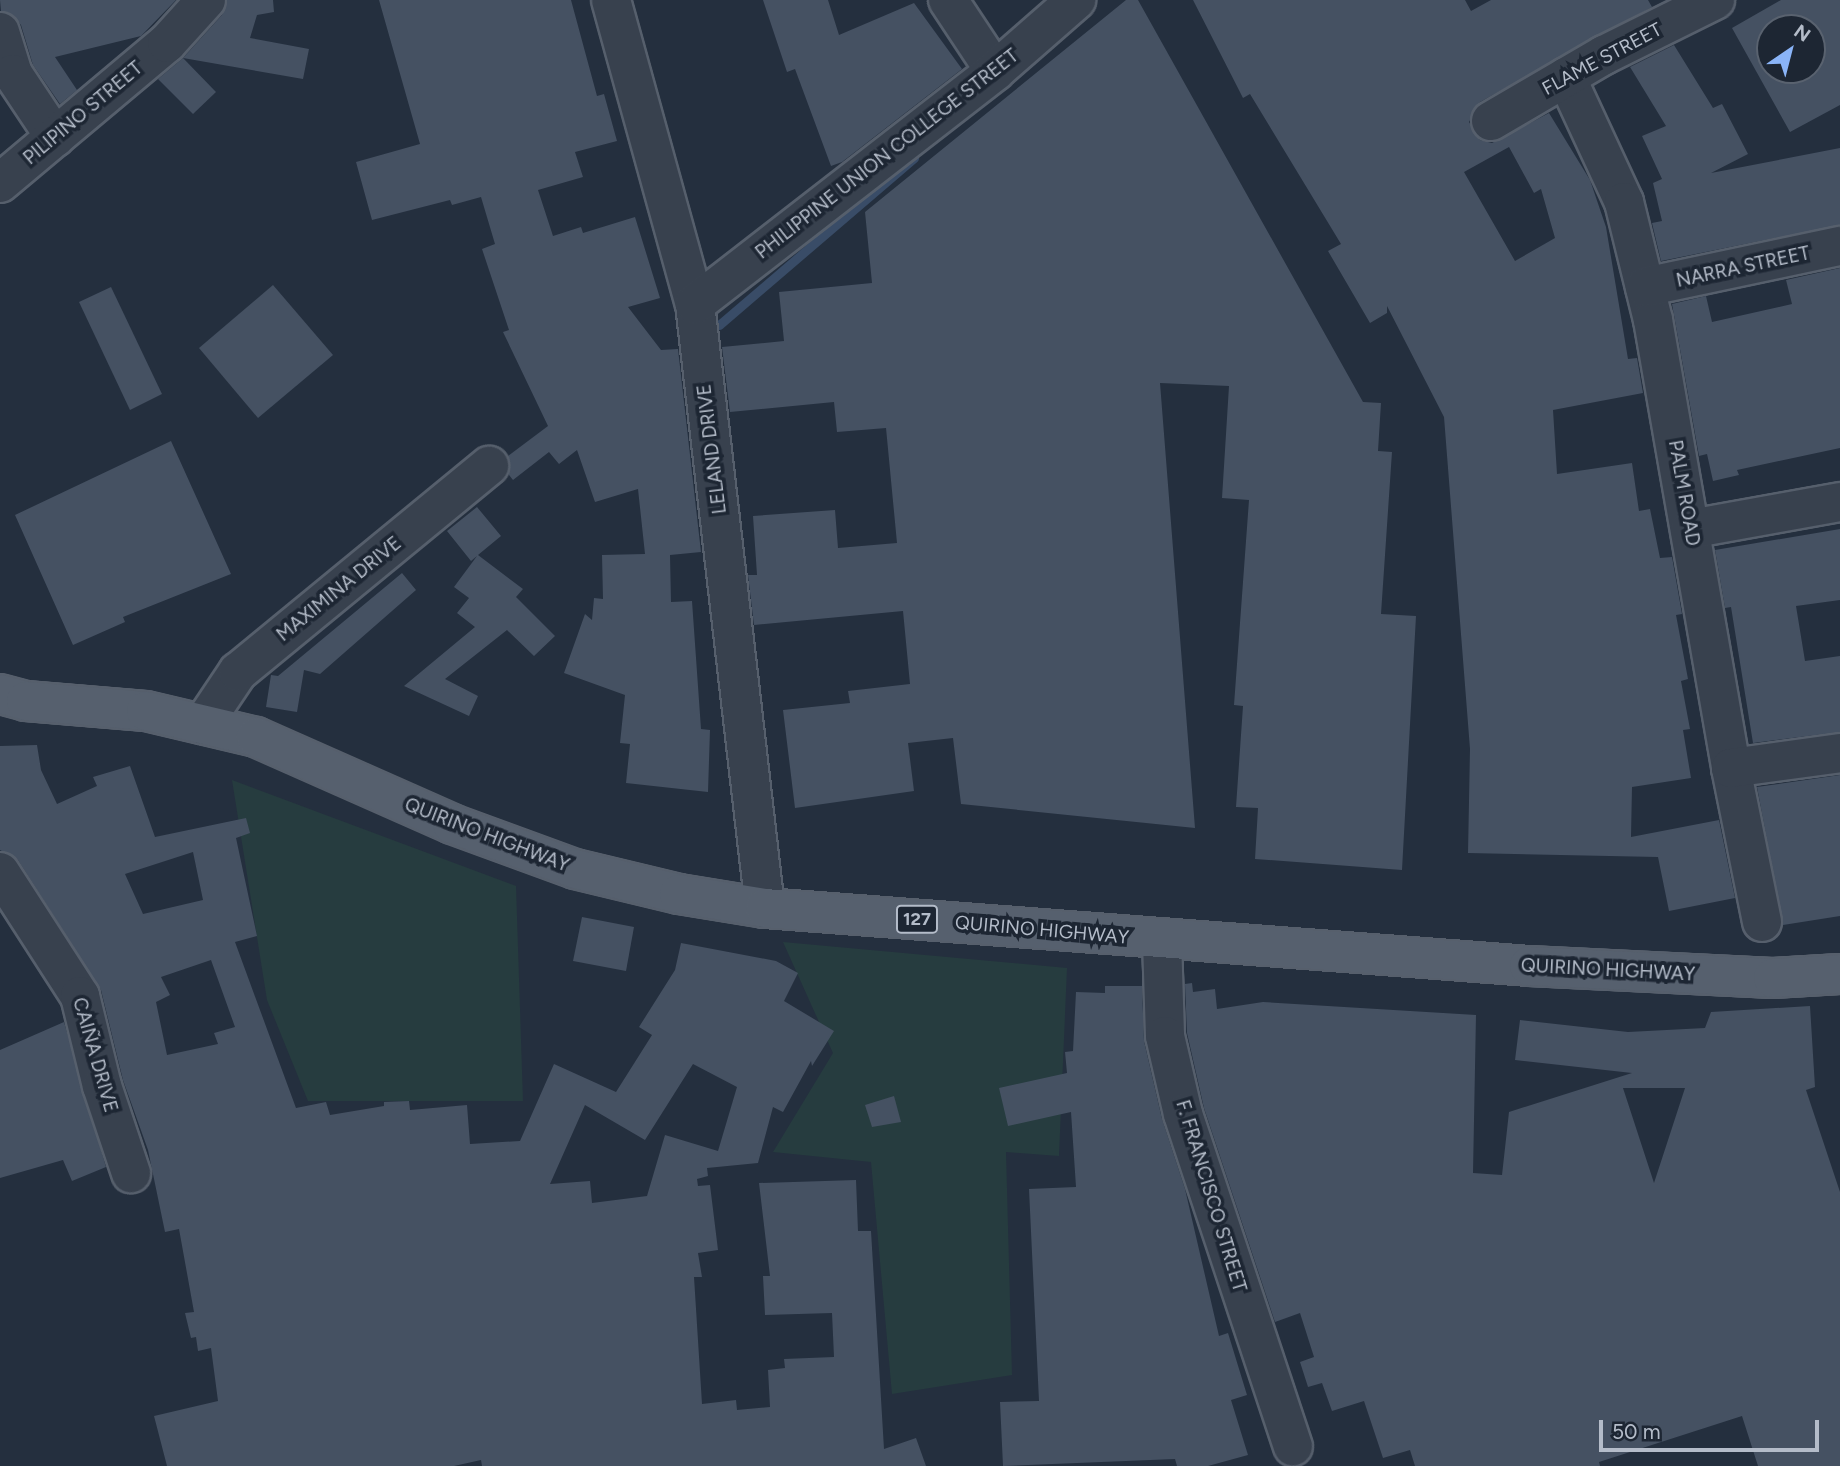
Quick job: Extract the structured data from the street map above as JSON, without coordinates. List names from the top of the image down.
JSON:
{
  "streets": {
    "main road": ["QUIRINO HIGHWAY", "127"],
    "street": [
      "FLAME STREET",
      "PILIPINO STREET",
      "PHILIPPINE UNION COLLEGE STREET",
      "NARRA STREET",
      "LELAND DRIVE",
      "PALM ROAD",
      "MAXIMINA DRIVE",
      "CAIÑA DRIVE",
      "F. FRANCISCO STREET"
    ]
  },
  "crossings": [
    ["FLAME STREET", "PALM ROAD"],
    ["PHILIPPINE UNION COLLEGE STREET", "LELAND DRIVE"],
    ["NARRA STREET", "PALM ROAD"],
    ["LELAND DRIVE", "QUIRINO HIGHWAY"],
    ["MAXIMINA DRIVE", "QUIRINO HIGHWAY"],
    ["QUIRINO HIGHWAY", "F. FRANCISCO STREET"]
  ],
  "scale_bar": "50 m",
  "north": "top right"
}
